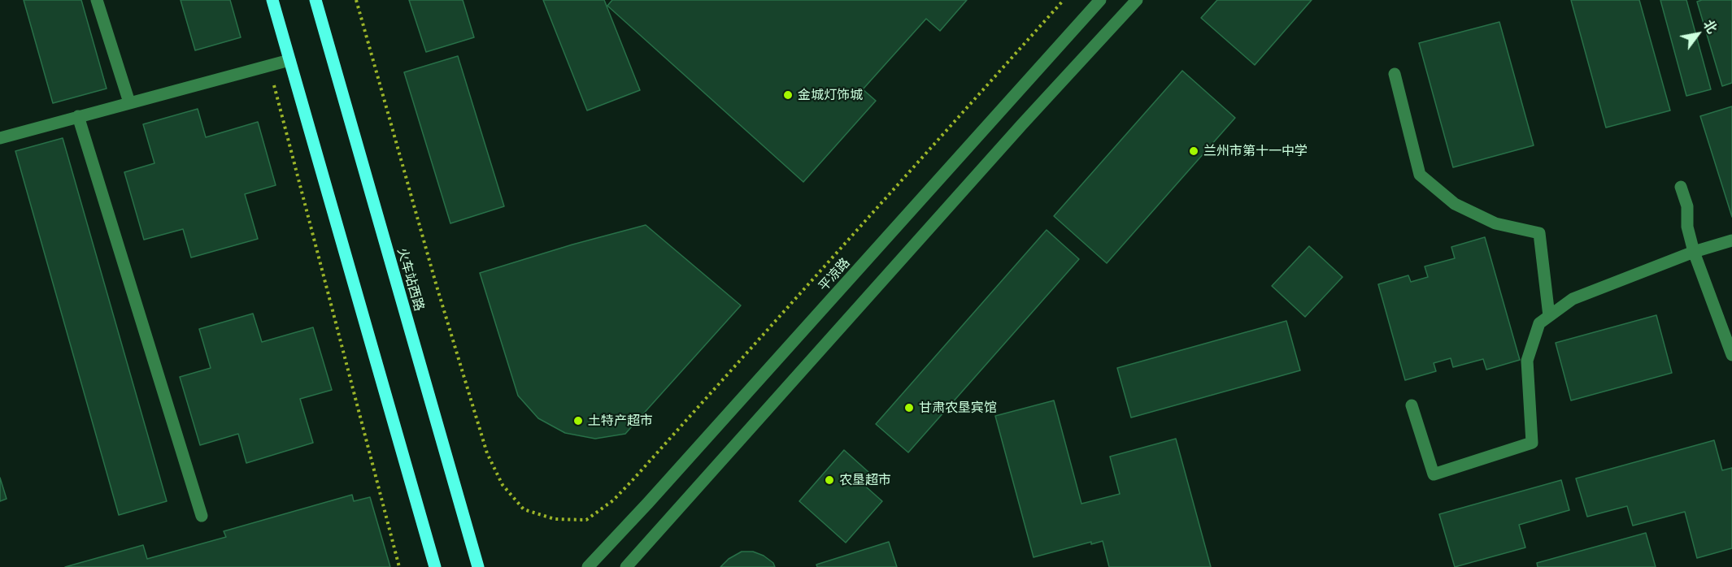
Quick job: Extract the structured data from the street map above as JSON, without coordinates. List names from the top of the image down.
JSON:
{
  "streets": {
    "main road": ["火车站西路"],
    "street": ["平凉路"]
  },
  "places": [
    "金城灯饰城",
    "兰州市第十一中学",
    "甘肃农垦宾馆",
    "土特产超市",
    "农垦超市"
  ],
  "north": "top right"
}
